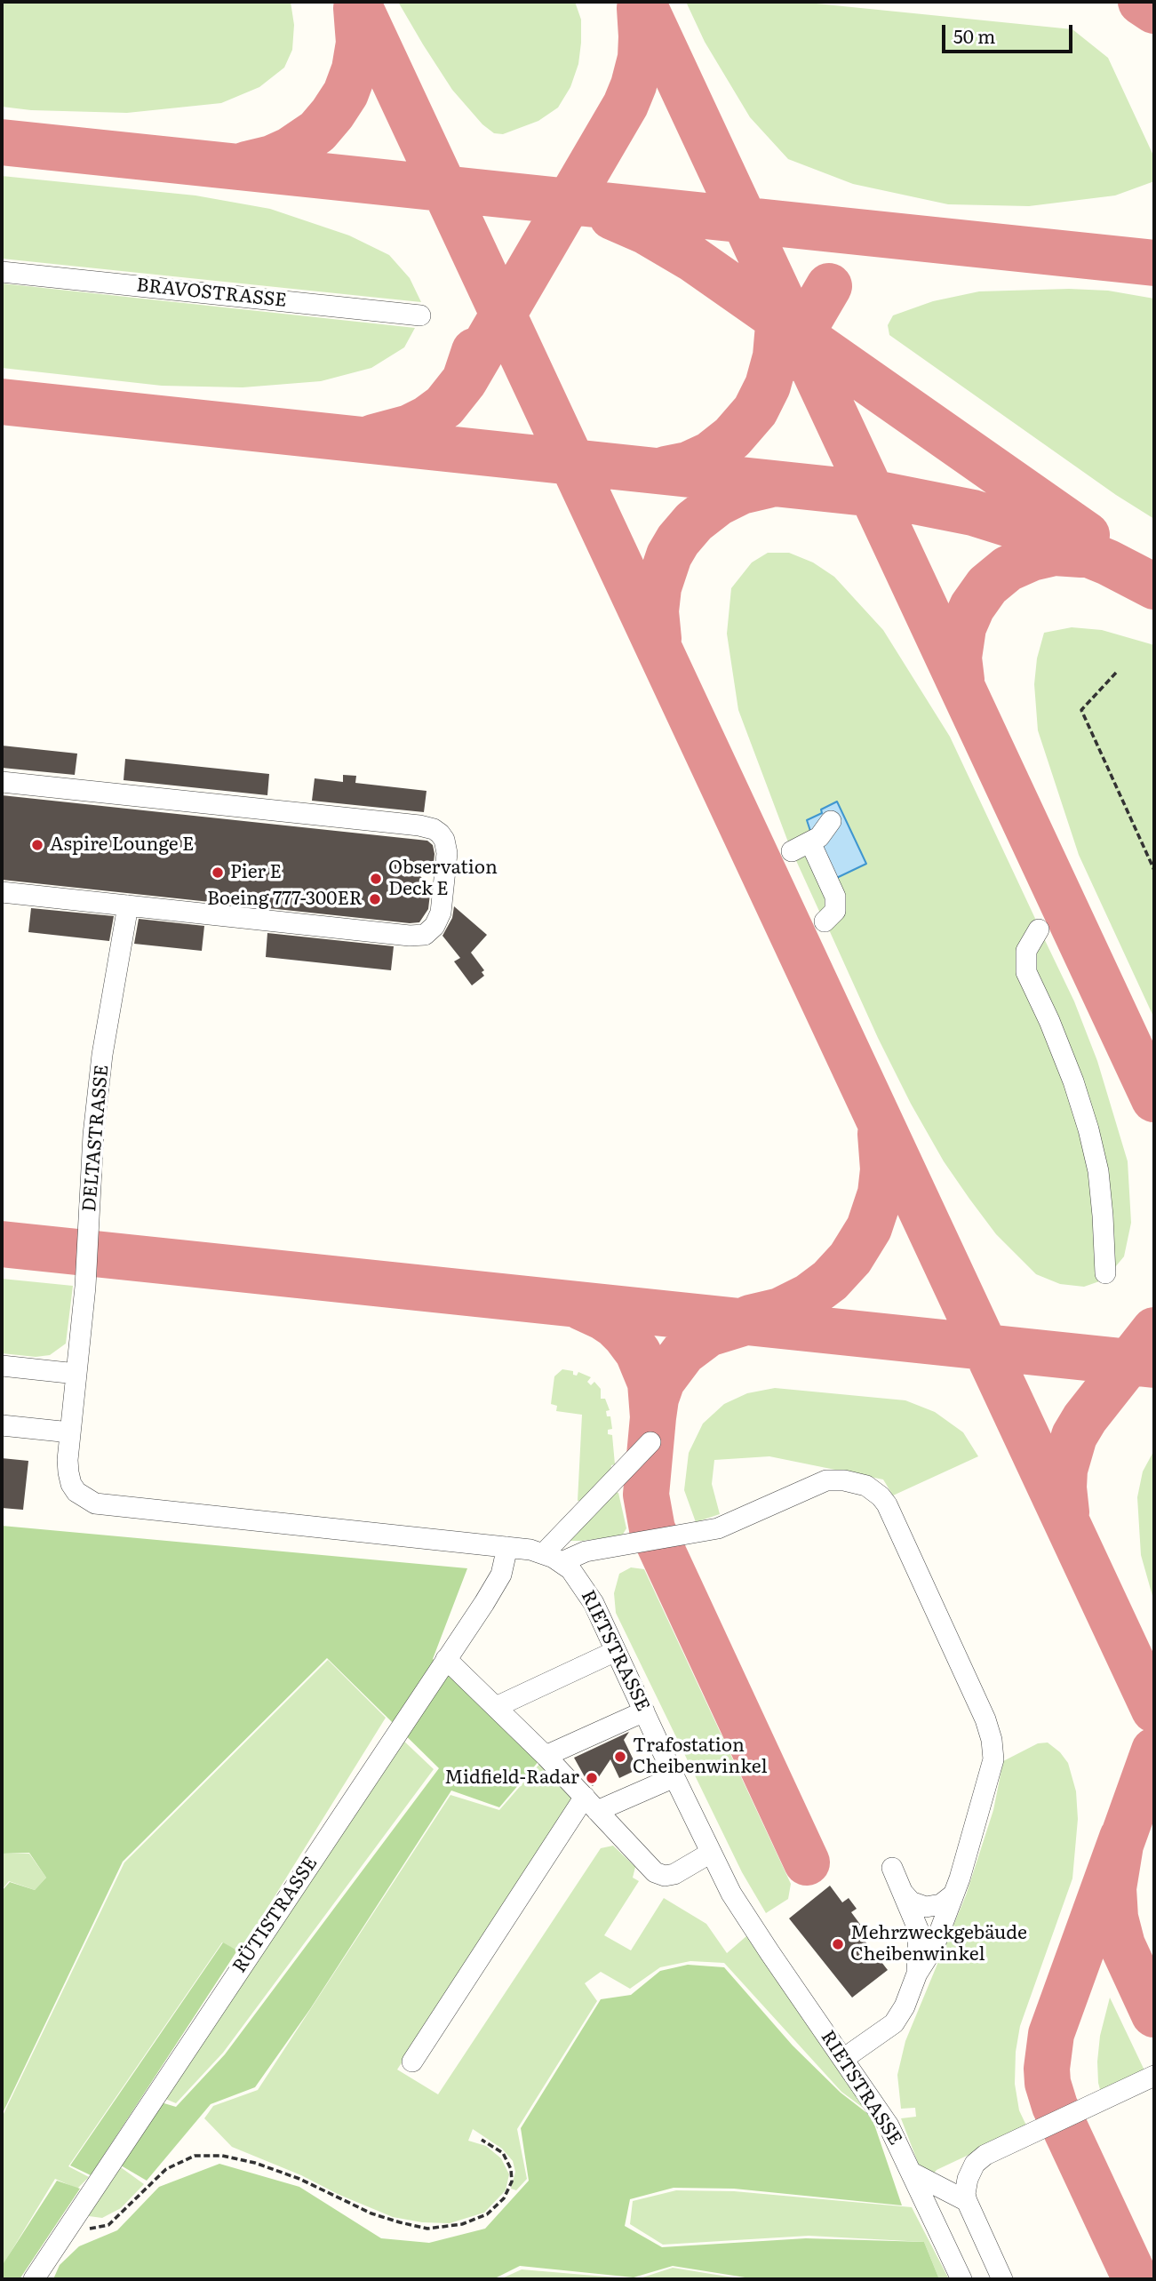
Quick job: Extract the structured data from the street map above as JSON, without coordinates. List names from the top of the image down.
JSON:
{
  "streets": {
    "lane": [
      "BRAVOSTRASSE",
      "DELTASTRASSE",
      "RIETSTRASSE",
      "RÜTISTRASSE"
    ]
  },
  "places": [
    "Aspire Lounge E",
    "Pier E",
    "Observation Deck E",
    "Boeing 777-300ER",
    "Trafostation Cheibenwinkel",
    "Midfield-Radar",
    "Mehrzweckgebäude Cheibenwinkel"
  ],
  "scale_bar": "50 m"
}
